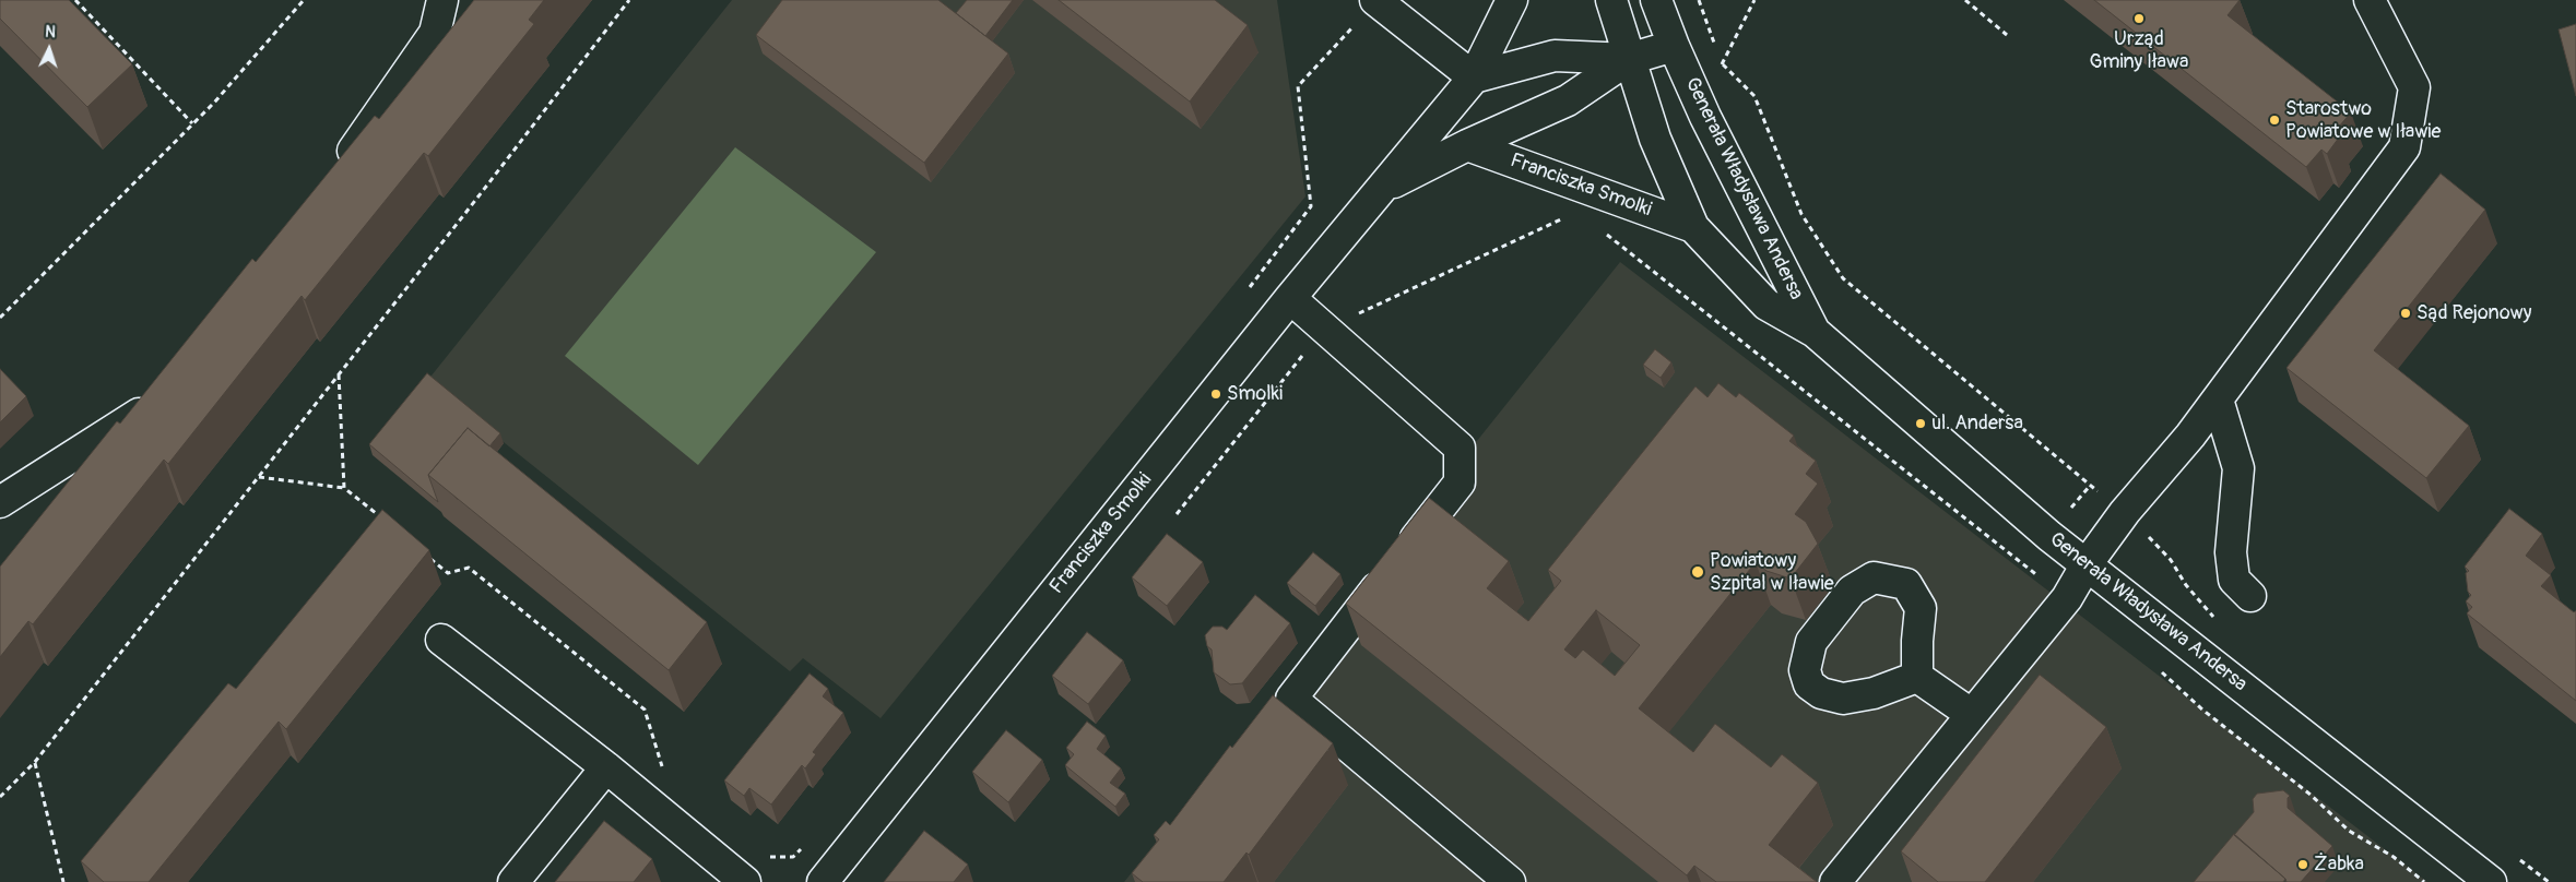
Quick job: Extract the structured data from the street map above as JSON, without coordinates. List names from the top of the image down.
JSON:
{
  "streets": {
    "street": ["Franciszka Smolki", "Generała Władysława Andersa"]
  },
  "crossings": [
    ["Franciszka Smolki", "Generała Władysława Andersa"]
  ],
  "places": [
    "Urząd Gminy Iława",
    "Starostwo Powiatowe w Iławie",
    "Sąd Rejonowy",
    "Smolki",
    "ul. Andersa",
    "Powiatowy Szpital w Iławie",
    "Żabka"
  ],
  "north": "top"
}
